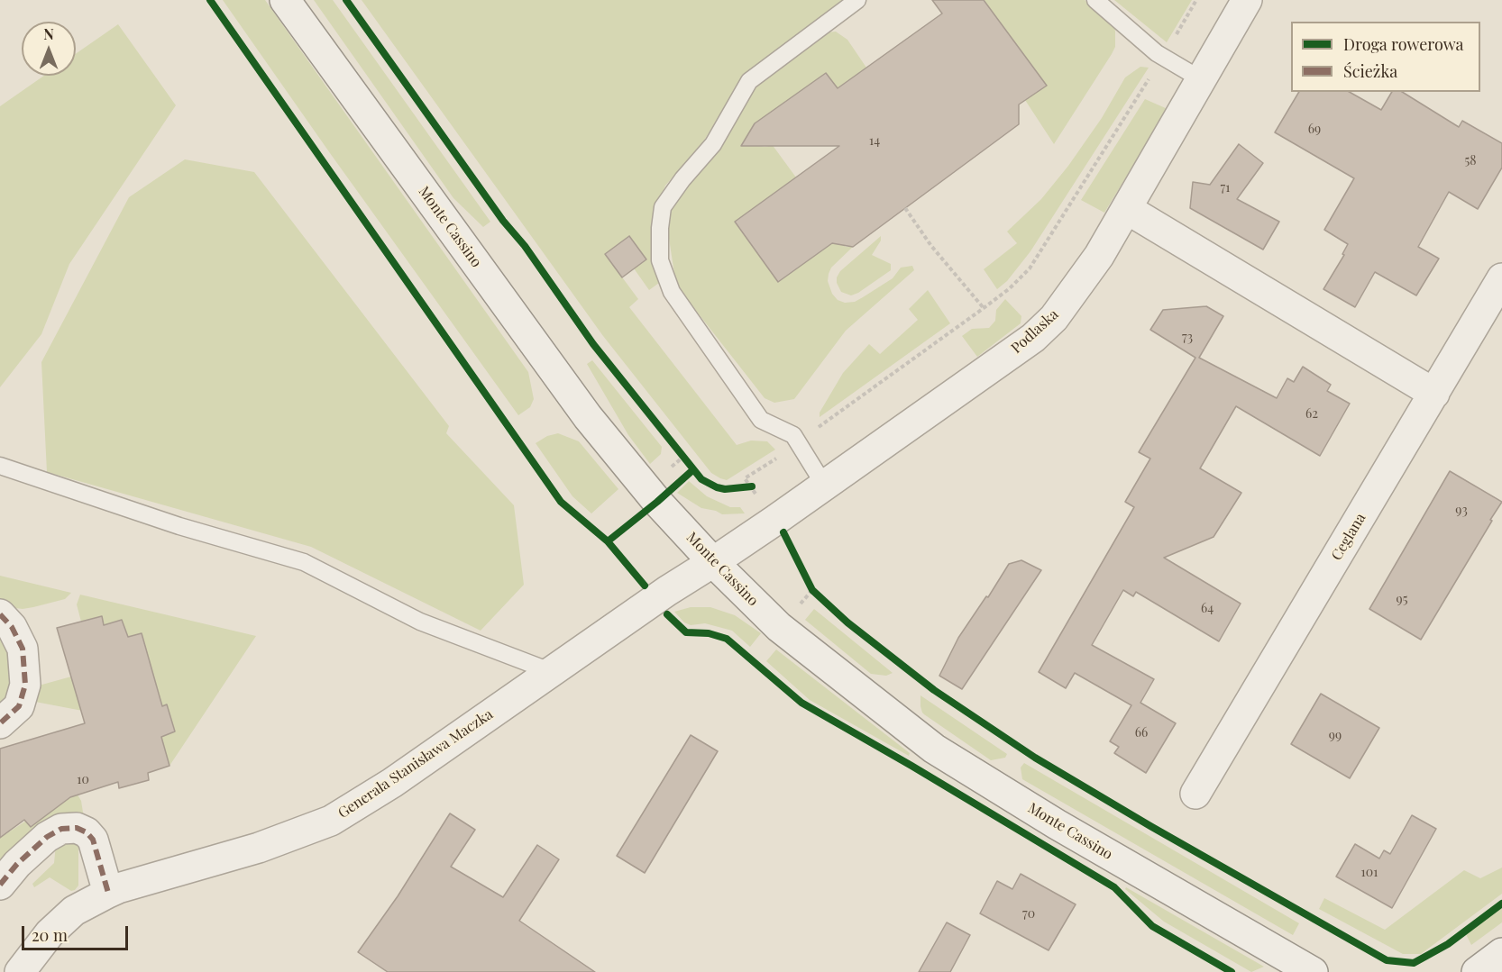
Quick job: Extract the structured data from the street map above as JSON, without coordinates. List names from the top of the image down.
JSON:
{
  "streets": {
    "street": [
      "Monte Cassino",
      "Podlaska",
      "Ceglana",
      "Generała Stanisława Maczka"
    ]
  },
  "crossings": [
    ["Monte Cassino", "Podlaska"],
    ["Monte Cassino", "Generała Stanisława Maczka"],
    ["Podlaska", "Generała Stanisława Maczka"]
  ],
  "house_numbers": [
    "69",
    "14",
    "58",
    "71",
    "73",
    "62",
    "93",
    "95",
    "64",
    "66",
    "99",
    "10",
    "101",
    "70"
  ],
  "legend": ["Droga rowerowa", "Ścieżka"],
  "scale_bar": "20 m",
  "north": "top"
}
